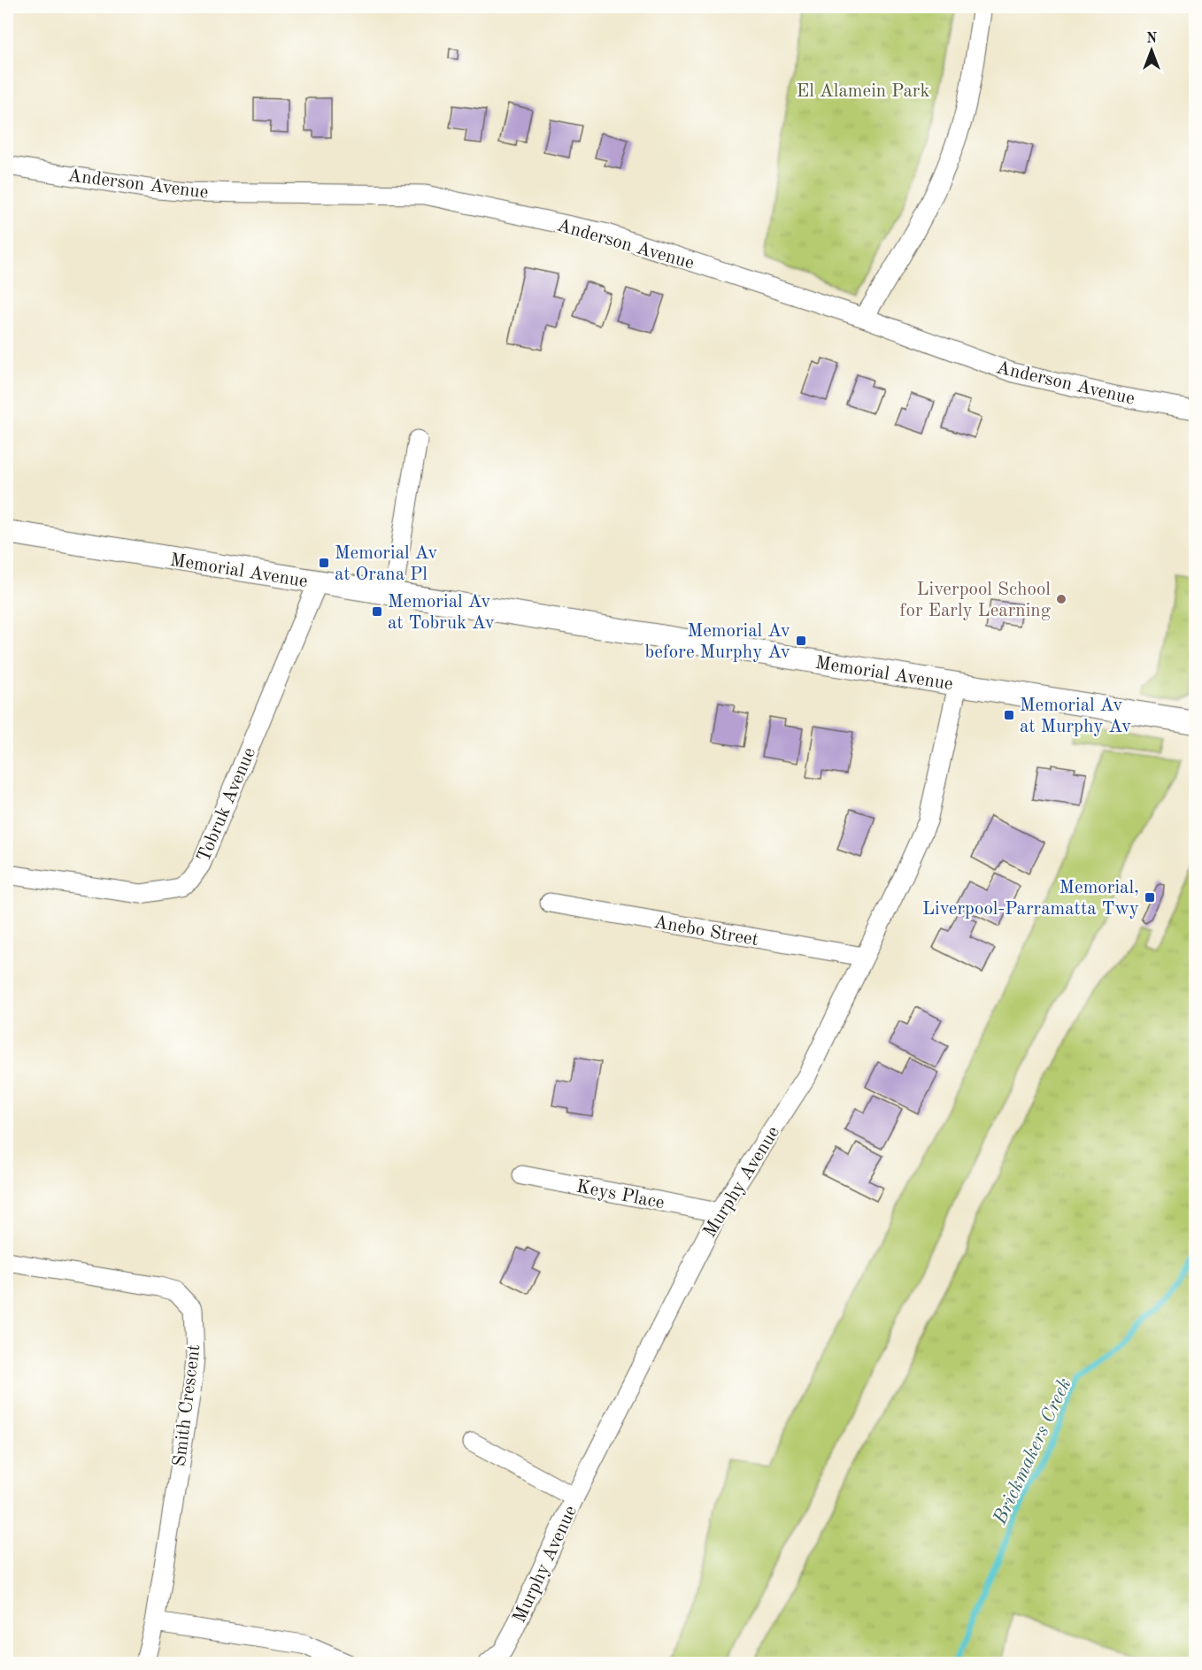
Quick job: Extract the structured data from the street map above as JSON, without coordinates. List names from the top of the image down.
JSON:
{
  "streets": {
    "street": [
      "Anderson Avenue",
      "Memorial Avenue",
      "Tobruk Avenue",
      "Anebo Street",
      "Murphy Avenue",
      "Keys Place",
      "Smith Crescent"
    ]
  },
  "crossings": [
    ["Memorial Avenue", "Tobruk Avenue"],
    ["Memorial Avenue", "Murphy Avenue"],
    ["Anebo Street", "Murphy Avenue"],
    ["Murphy Avenue", "Keys Place"]
  ],
  "water": ["Brickmakers Creek"],
  "parks": ["El Alamein Park"],
  "places": {
    "transit": [
      "Memorial Av at Orana Pl",
      "Memorial Av at Tobruk Av",
      "Memorial Av before Murphy Av",
      "Memorial Av at Murphy Av",
      "Memorial, Liverpool-Parramatta Twy"
    ],
    "other": ["Liverpool School for Early Learning"]
  },
  "north": "top"
}
